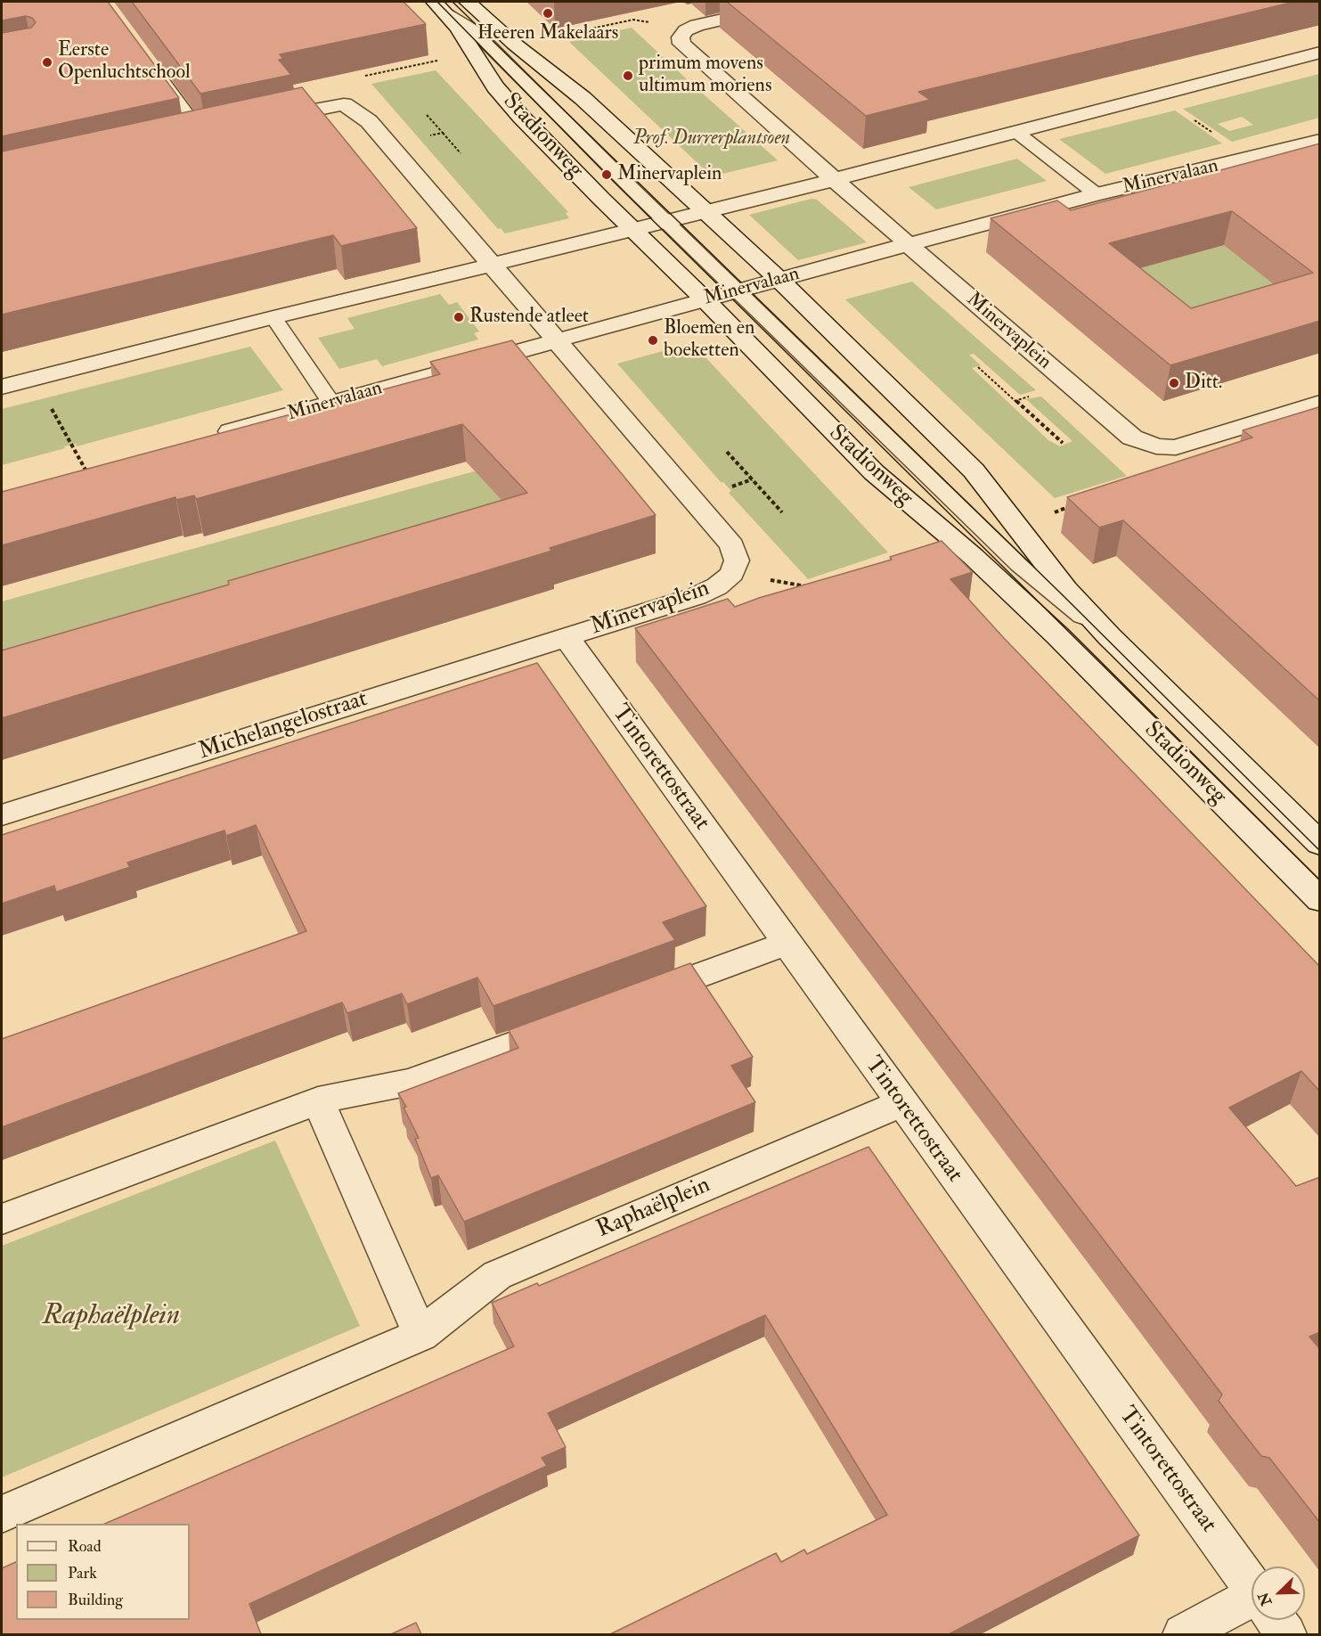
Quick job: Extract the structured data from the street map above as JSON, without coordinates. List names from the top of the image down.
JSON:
{
  "streets": {
    "street": [
      "Stadionweg",
      "Minervalaan",
      "Minervaplein",
      "Michelangelostraat",
      "Tintorettostraat",
      "Raphaëlplein"
    ]
  },
  "crossings": [
    ["Stadionweg", "Minervalaan"],
    ["Minervalaan", "Minervaplein"],
    ["Minervaplein", "Michelangelostraat"],
    ["Minervaplein", "Tintorettostraat"],
    ["Michelangelostraat", "Tintorettostraat"],
    ["Tintorettostraat", "Raphaëlplein"]
  ],
  "parks": ["Prof. Durrerplantsoen", "Raphaëlplein"],
  "places": [
    "Heeren Makelaars",
    "Eerste Openluchtschool",
    "primum movens ultimum moriens",
    "Minervaplein",
    "Rustende atleet",
    "Bloemen en boeketten",
    "Ditt."
  ],
  "legend": ["Road", "Park", "Building"],
  "north": "bottom left"
}
